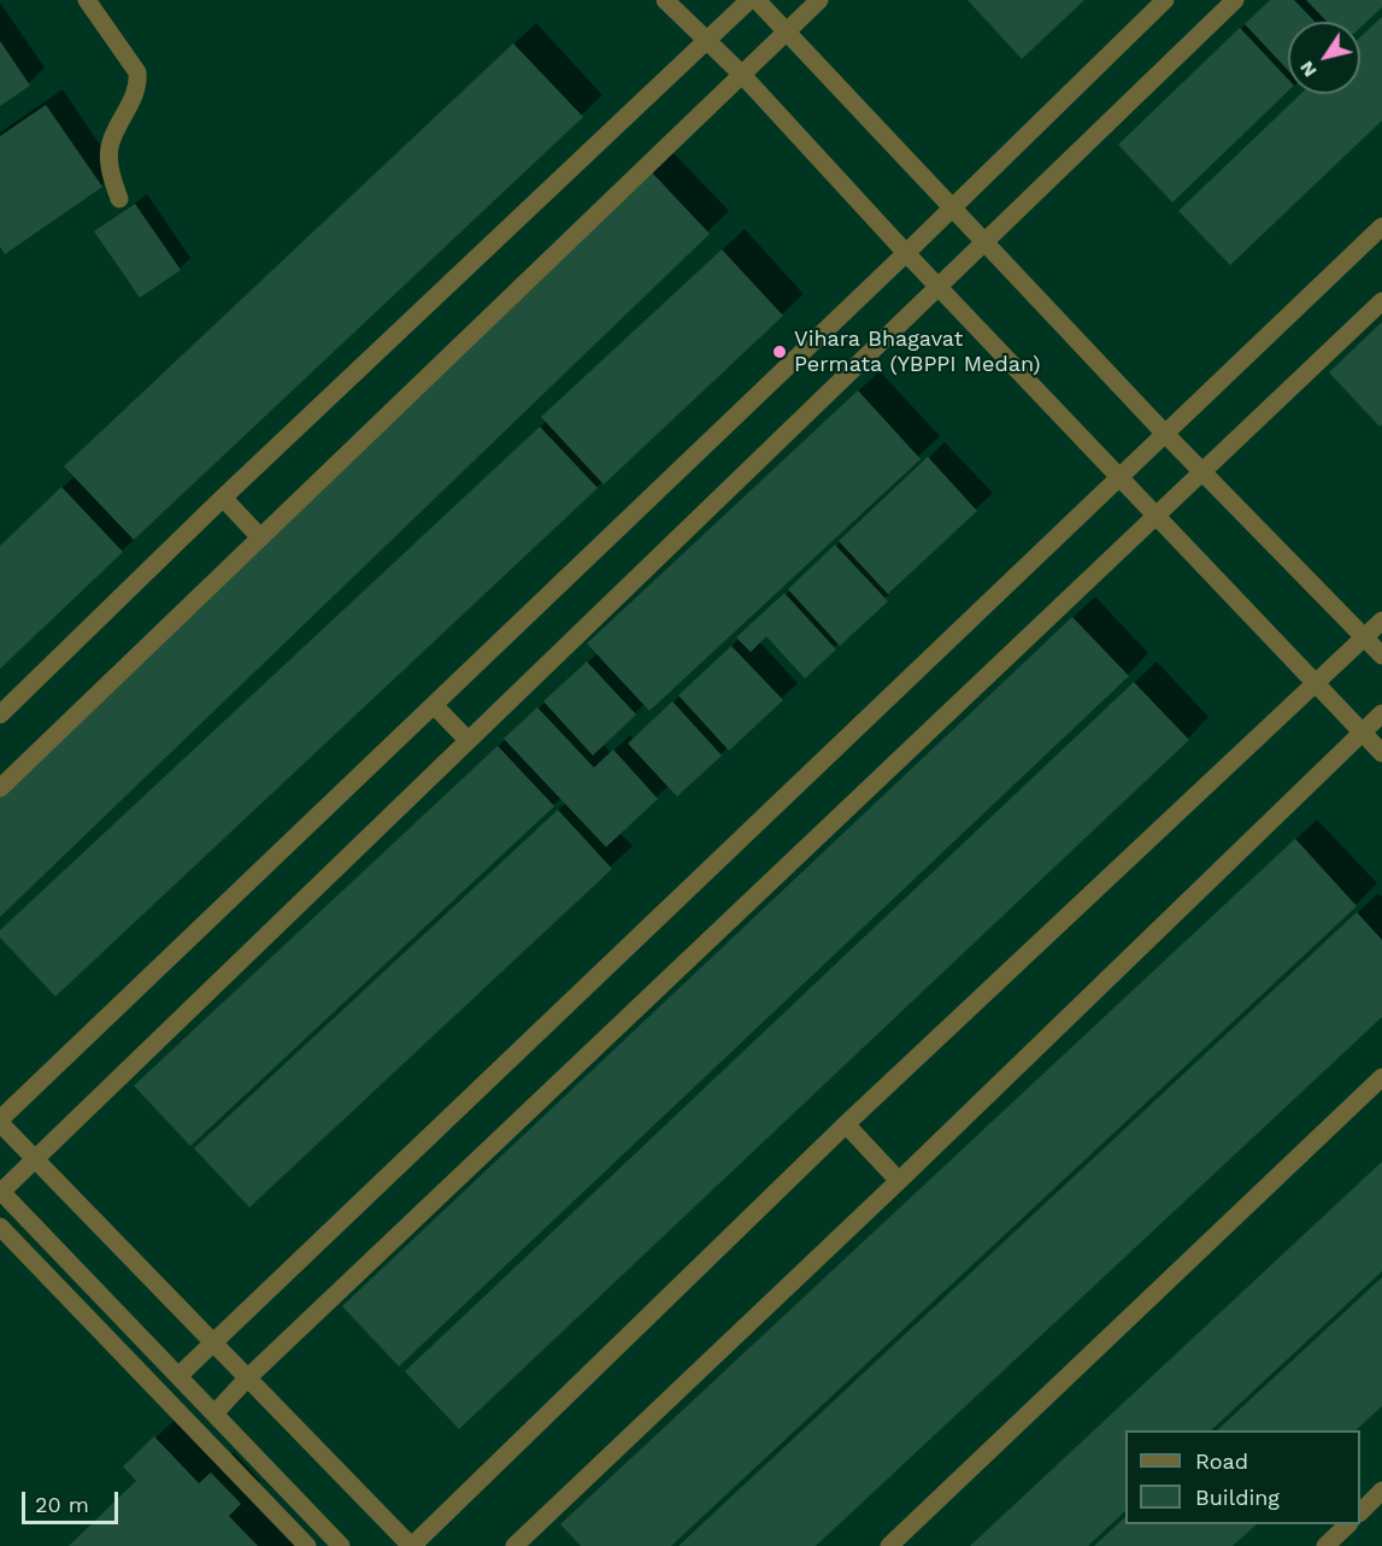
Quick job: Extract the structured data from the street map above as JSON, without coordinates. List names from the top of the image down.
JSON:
{
  "places": ["Vihara Bhagavat Permata (YBPPI Medan)"],
  "legend": ["Road", "Building"],
  "scale_bar": "20 m",
  "north": "bottom left"
}
